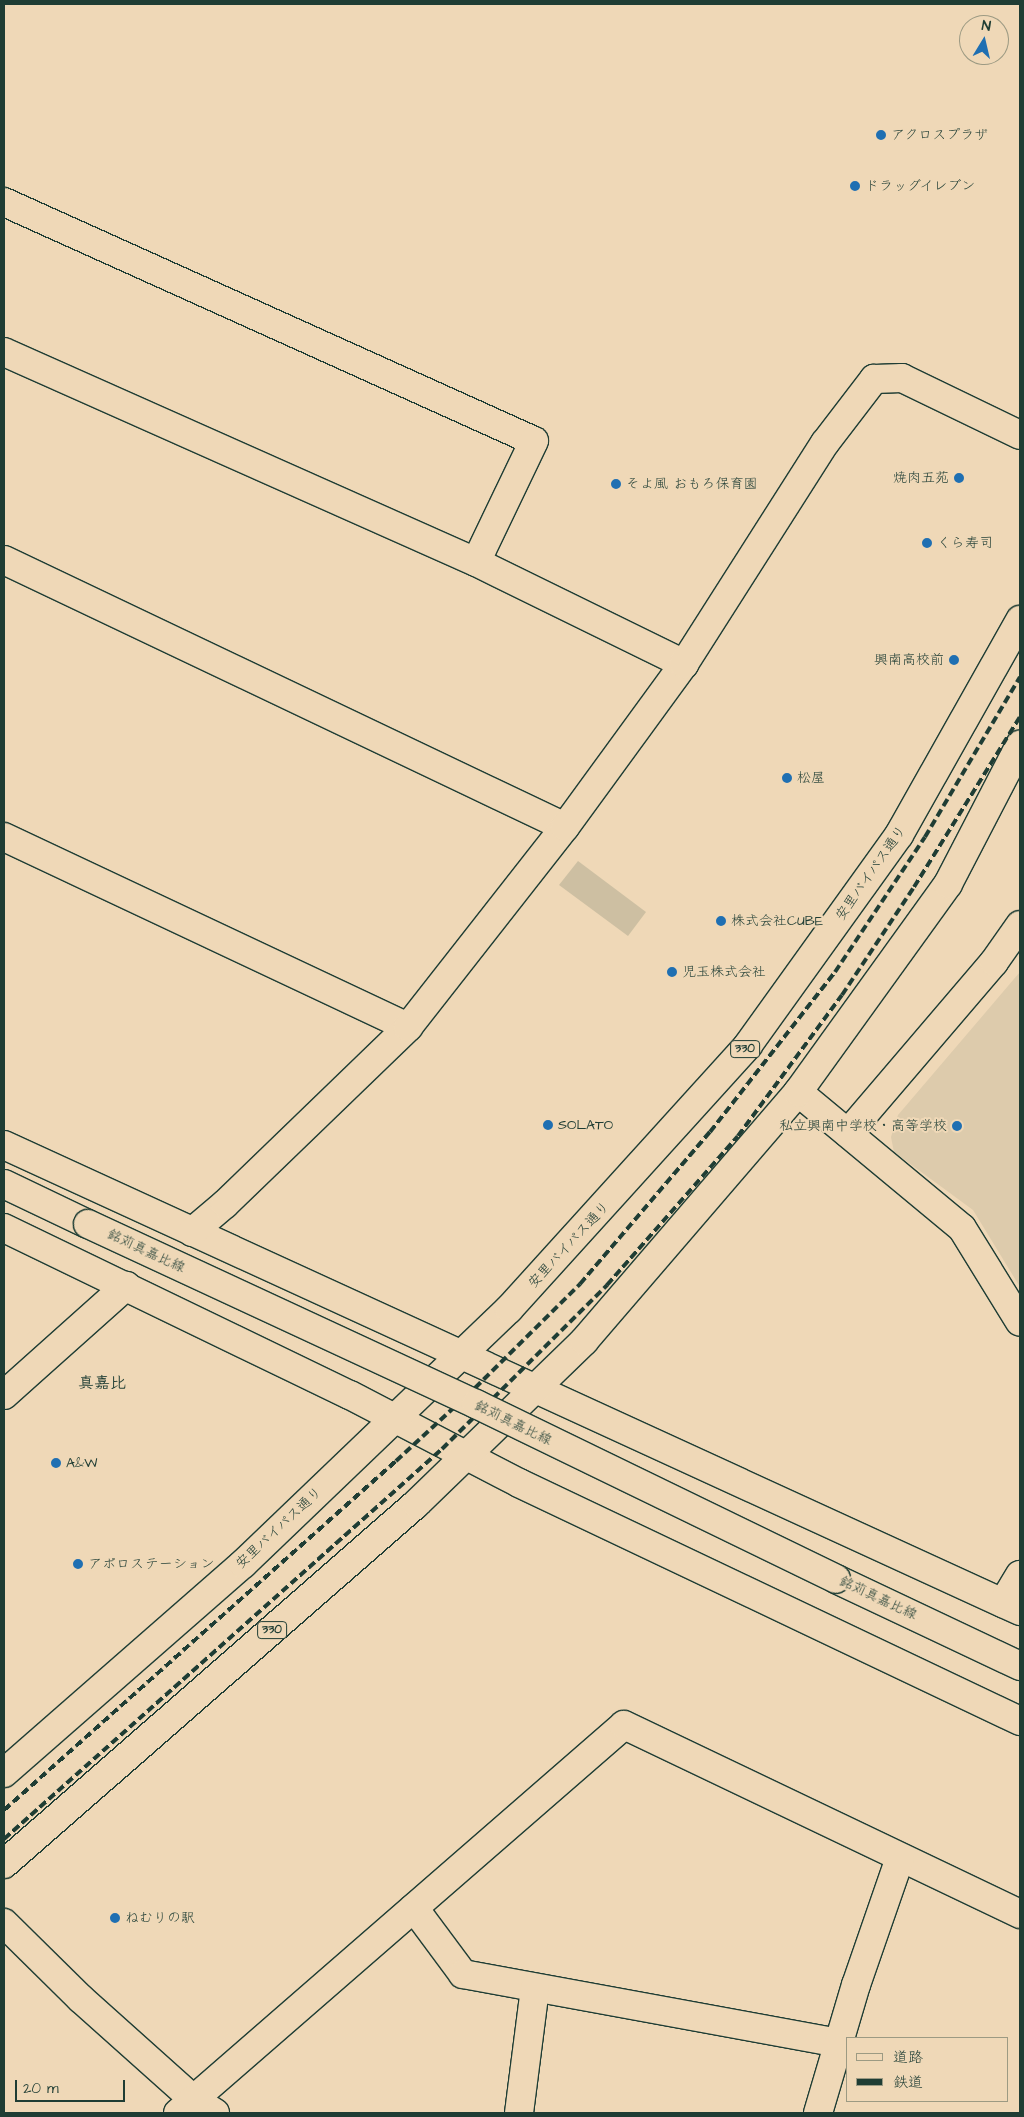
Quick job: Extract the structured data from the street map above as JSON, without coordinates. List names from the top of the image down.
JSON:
{
  "streets": {
    "main road": ["安里バイパス通り", "330", "銘苅真嘉比線"]
  },
  "districts": ["真嘉比"],
  "places": [
    "アクロスプラザ",
    "ドラッグイレブン",
    "焼肉五苑",
    "そよ風 おもろ保育園",
    "くら寿司",
    "興南高校前",
    "松屋",
    "株式会社CUBE",
    "児玉株式会社",
    "SOLATO",
    "私立興南中学校・高等学校",
    "A&W",
    "アポロステーション",
    "ねむりの駅"
  ],
  "legend": ["道路", "鉄道"],
  "scale_bar": "20 m",
  "north": "top"
}
